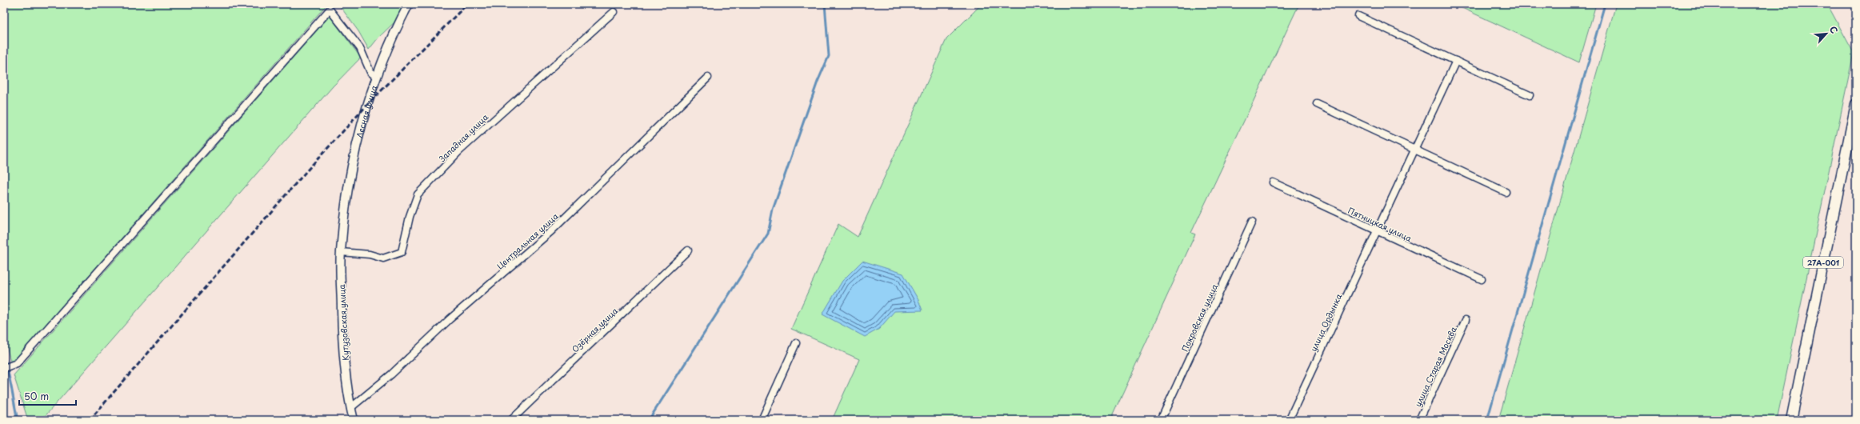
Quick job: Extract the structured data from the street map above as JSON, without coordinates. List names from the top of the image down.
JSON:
{
  "streets": {
    "main road": ["27А-001"],
    "street": [
      "Лесная улица",
      "Западная улица",
      "Пятницкая улица",
      "Центральная улица",
      "Покровская улица",
      "Кутузовская улица",
      "улица Ордынка",
      "Озёрная улица",
      "улица Старая Москва"
    ]
  },
  "crossings": [
    ["Лесная улица", "Кутузовская улица"],
    ["Западная улица", "Кутузовская улица"],
    ["Пятницкая улица", "улица Ордынка"],
    ["Центральная улица", "Кутузовская улица"]
  ],
  "scale_bar": "50 m",
  "north": "top right"
}
